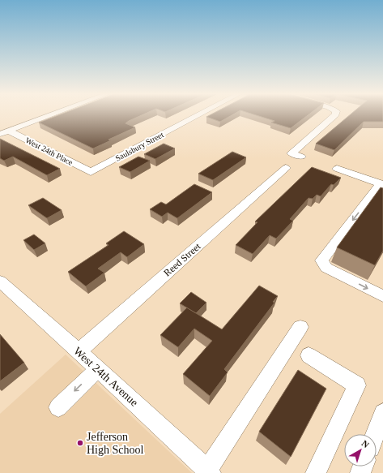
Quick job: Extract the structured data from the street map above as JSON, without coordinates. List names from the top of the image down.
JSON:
{
  "streets": {
    "street": [
      "Saulsbury Street",
      "West 24th Place",
      "Reed Street",
      "West 24th Avenue"
    ]
  },
  "crossings": [
    ["Saulsbury Street", "West 24th Place"],
    ["Reed Street", "West 24th Avenue"]
  ],
  "places": ["Jefferson High School"],
  "north": "top right"
}
